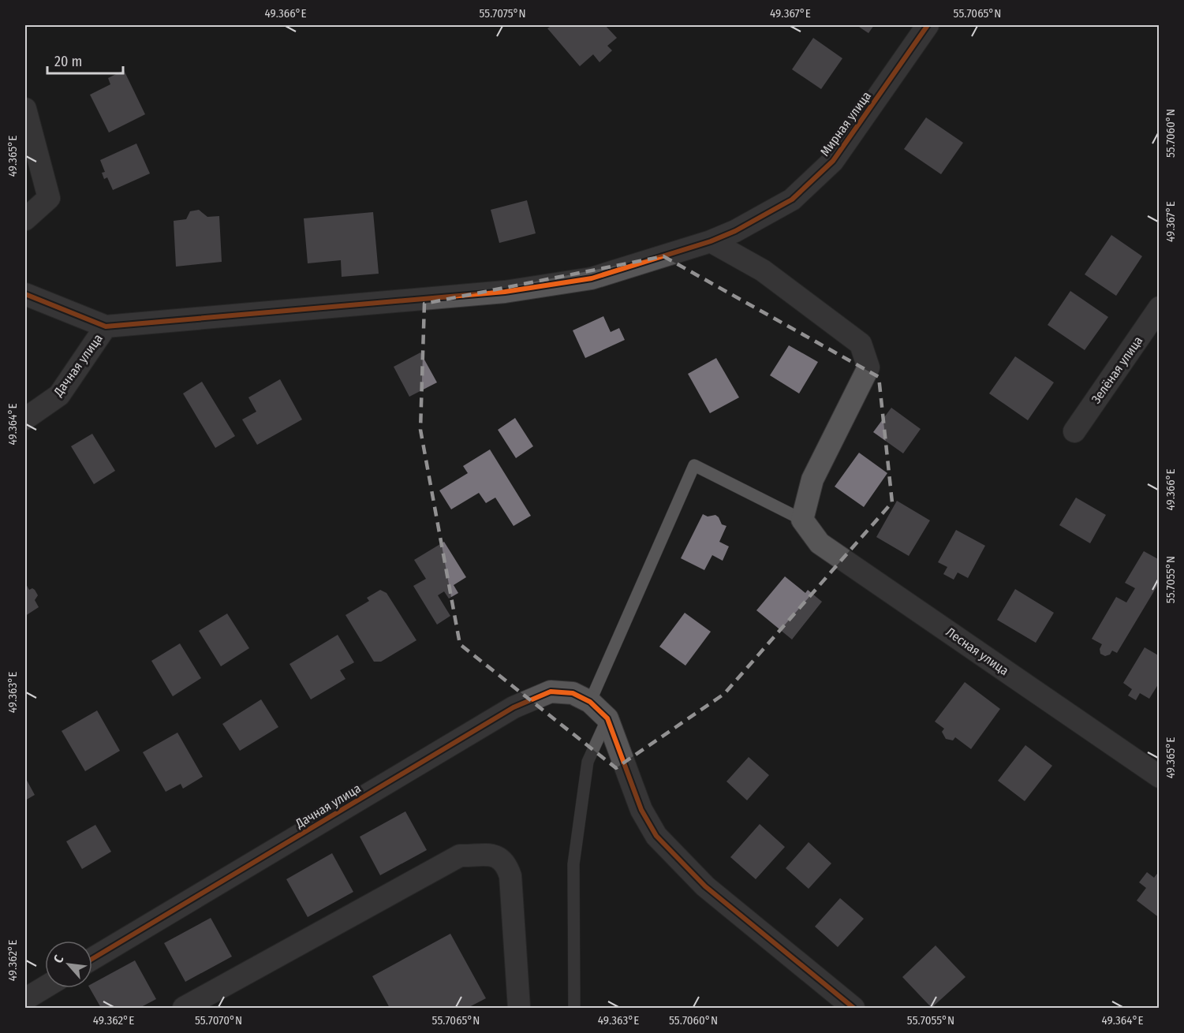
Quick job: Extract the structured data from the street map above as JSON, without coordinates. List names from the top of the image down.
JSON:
{
  "streets": {
    "street": [
      "Мирная улица",
      "Дачная улица",
      "Зелёная улица",
      "Лесная улица"
    ]
  },
  "crossings": [
    ["Мирная улица", "Дачная улица"]
  ],
  "scale_bar": "20 m",
  "north": "top left",
  "coordinates": [
    "49.366°E",
    "55.7075°N",
    "49.367°E",
    "55.7065°N",
    "55.7060°N",
    "49.365°E",
    "49.364°E",
    "55.7055°N",
    "49.363°E",
    "49.362°E",
    "55.7070°N"
  ]
}
